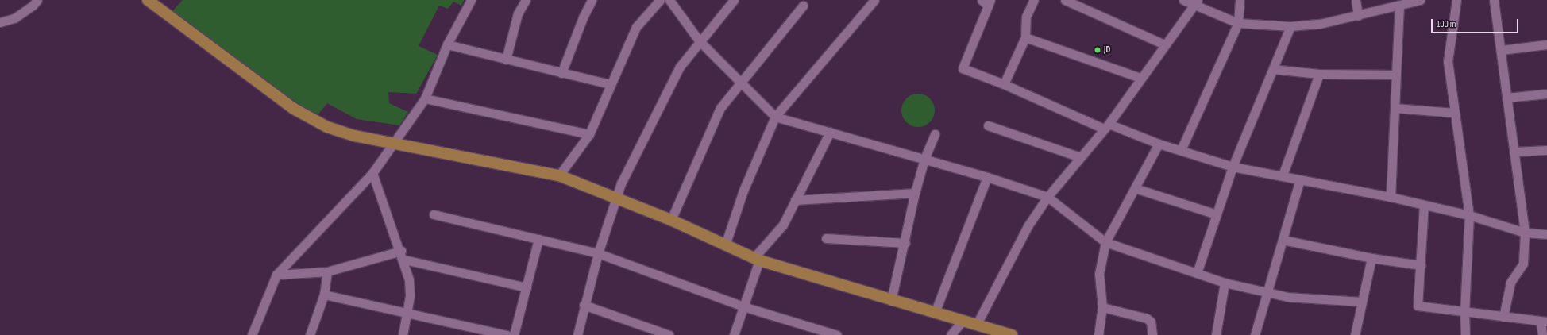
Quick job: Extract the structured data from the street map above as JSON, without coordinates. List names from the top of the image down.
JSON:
{
  "places": ["JD"],
  "scale_bar": "100 m"
}
